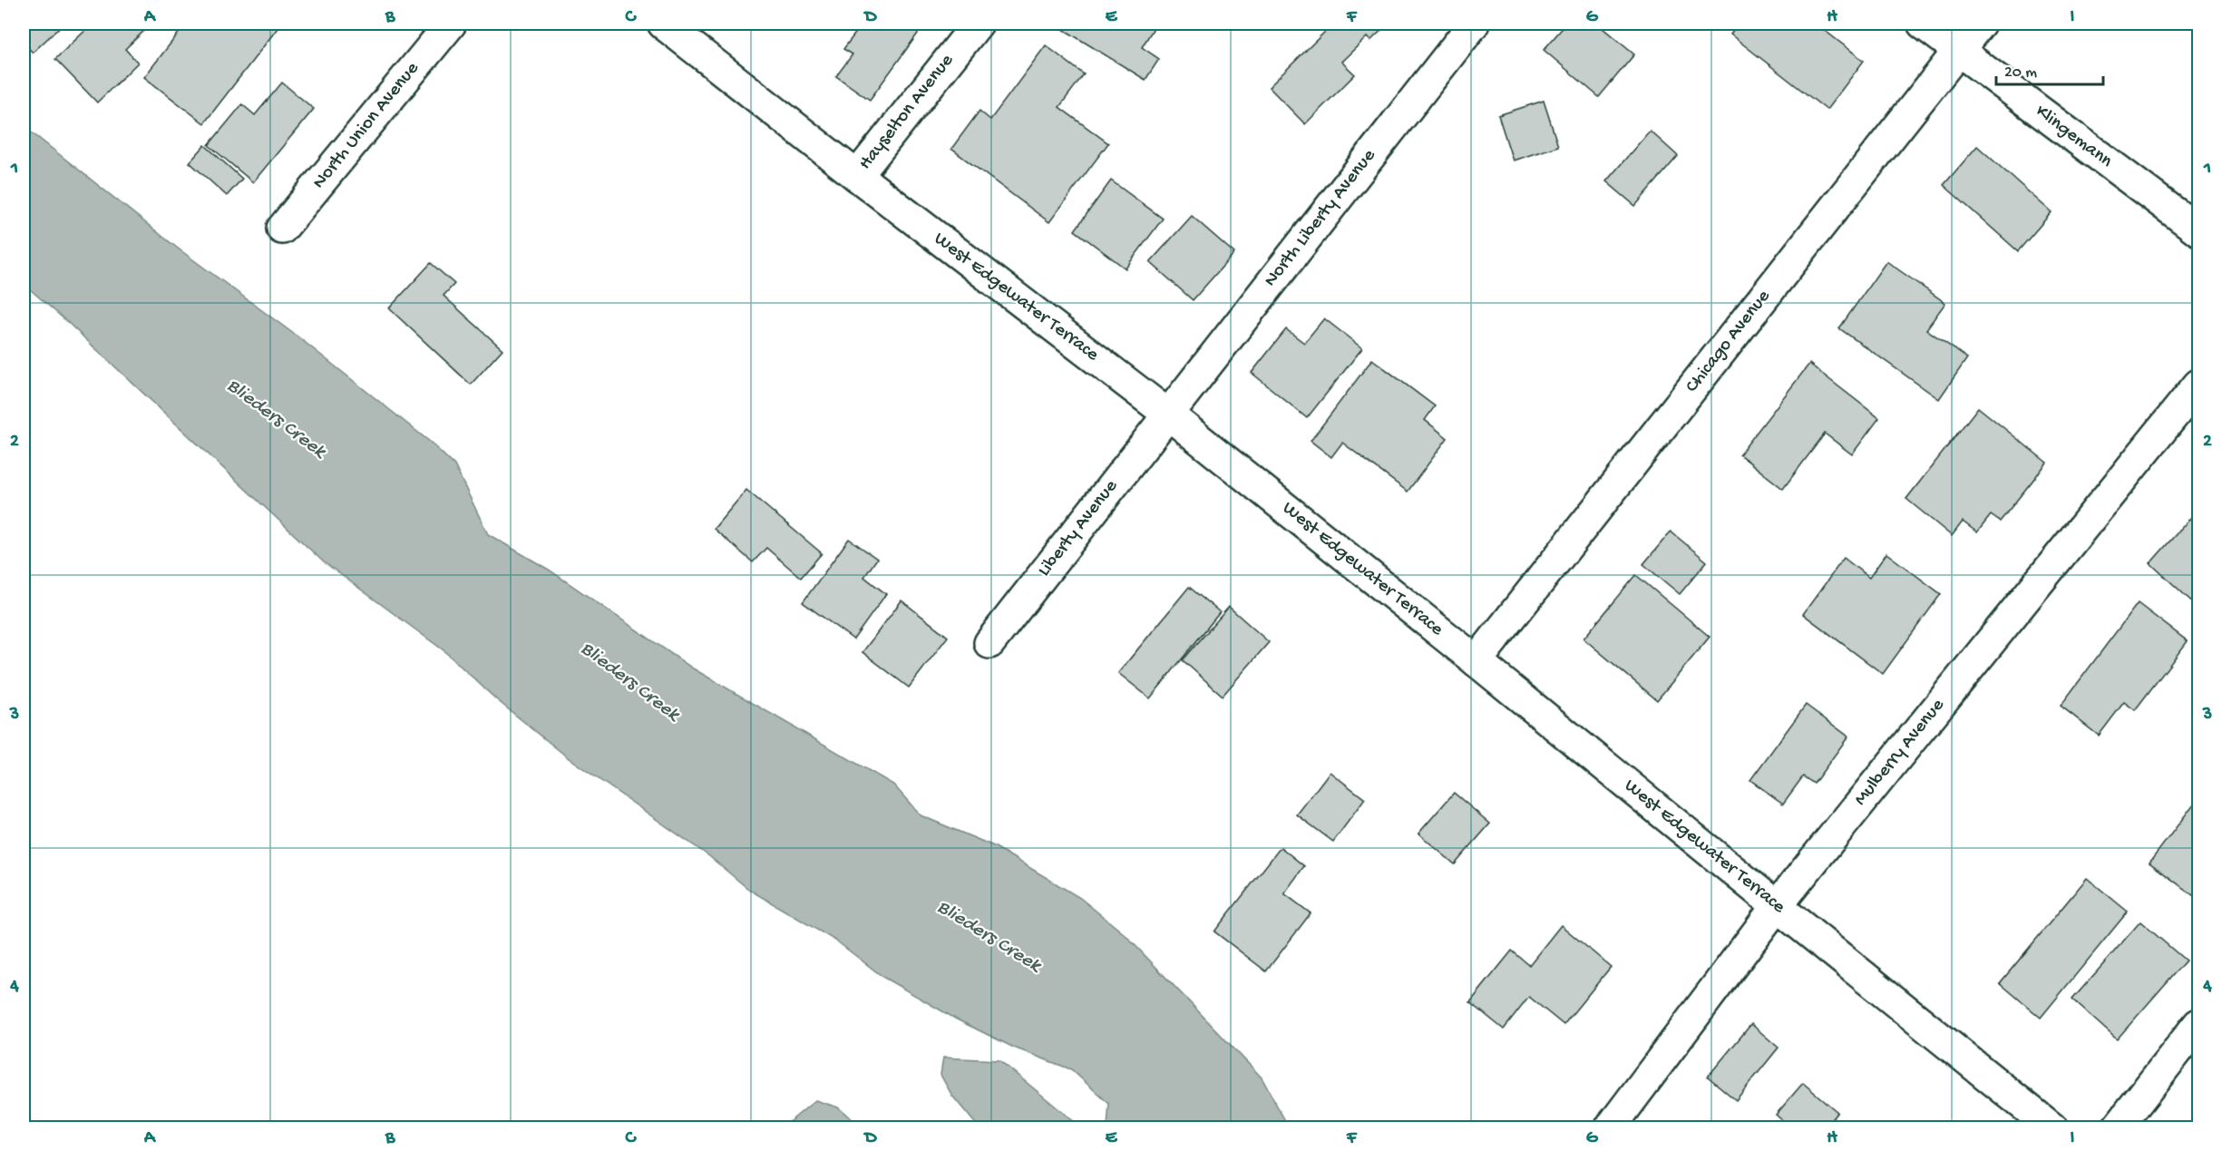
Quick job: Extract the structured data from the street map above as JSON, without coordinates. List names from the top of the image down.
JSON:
{
  "streets": {
    "street": [
      "Hayselton Avenue",
      "North Union Avenue",
      "Klingemann",
      "North Liberty Avenue",
      "West Edgewater Terrace",
      "Chicago Avenue",
      "Liberty Avenue",
      "Mulberry Avenue"
    ]
  },
  "crossings": [
    ["Hayselton Avenue", "West Edgewater Terrace"],
    ["Klingemann", "Chicago Avenue"],
    ["North Liberty Avenue", "West Edgewater Terrace"],
    ["North Liberty Avenue", "Liberty Avenue"],
    ["West Edgewater Terrace", "Chicago Avenue"],
    ["West Edgewater Terrace", "Liberty Avenue"],
    ["West Edgewater Terrace", "Mulberry Avenue"]
  ],
  "water": ["Blieders Creek"],
  "scale_bar": "20 m",
  "grid": {
    "columns": [
      "A",
      "B",
      "C",
      "D",
      "E",
      "F",
      "G",
      "H",
      "I"
    ],
    "rows": [
      "1",
      "2",
      "3",
      "4"
    ]
  }
}
